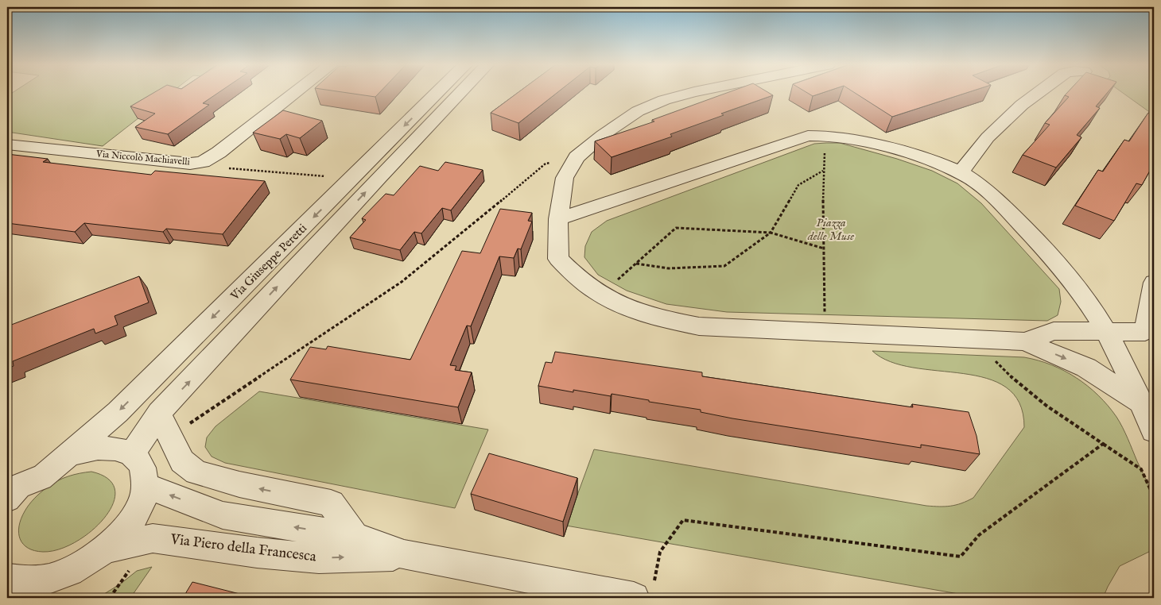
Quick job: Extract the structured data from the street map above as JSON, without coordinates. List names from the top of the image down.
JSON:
{
  "streets": {
    "street": ["Via Niccolò Machiavelli", "Via Giuseppe Peretti", "Via Piero della Francesca"]
  },
  "parks": ["Piazza delle Muse"]
}
